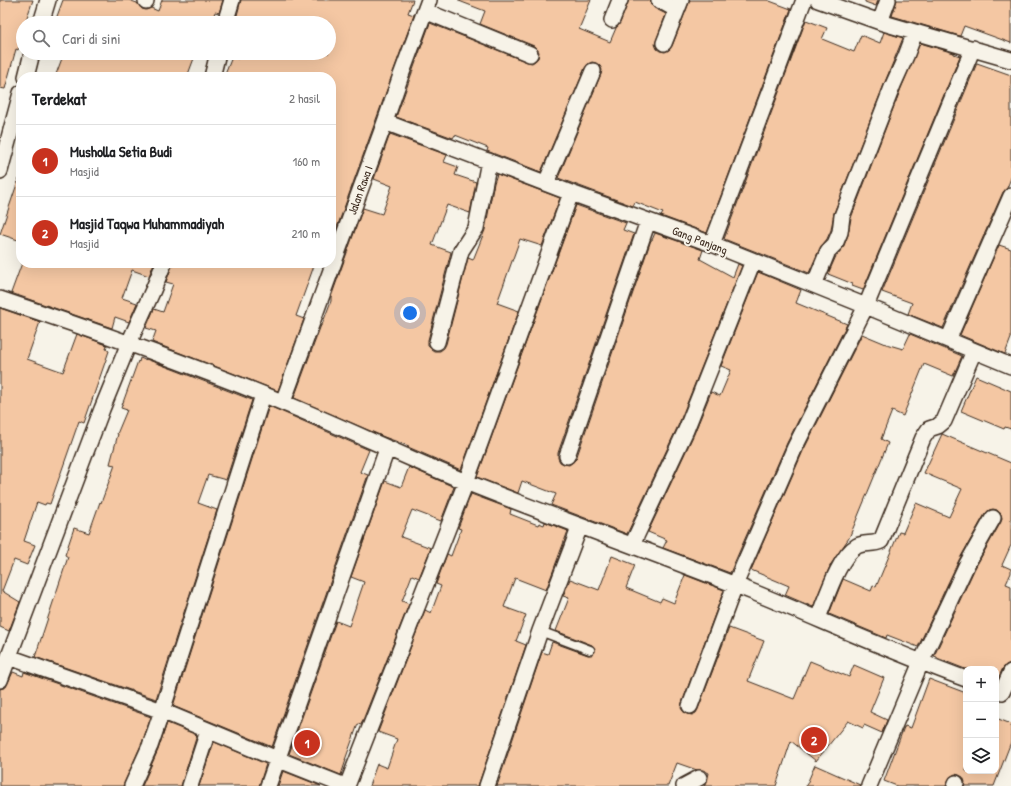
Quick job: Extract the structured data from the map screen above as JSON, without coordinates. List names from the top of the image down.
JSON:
{
  "streets": {
    "street": ["Jalan Rawa I", "Gang Panjang"]
  },
  "crossings": [
    ["Jalan Rawa I", "Gang Panjang"]
  ],
  "page": {
    "search": "Cari di sini",
    "heading": ["Terdekat", "2 hasil"],
    "list": [
      {
        "mark": "1",
        "name": "Musholla Setia Budi",
        "note": "Masjid",
        "value": "160 m"
      },
      {
        "mark": "2",
        "name": "Masjid Taqwa Muhammadiyah",
        "note": "Masjid",
        "value": "210 m"
      }
    ],
    "map_buttons": ["+", "−"],
    "pins": ["2", "1"]
  }
}
